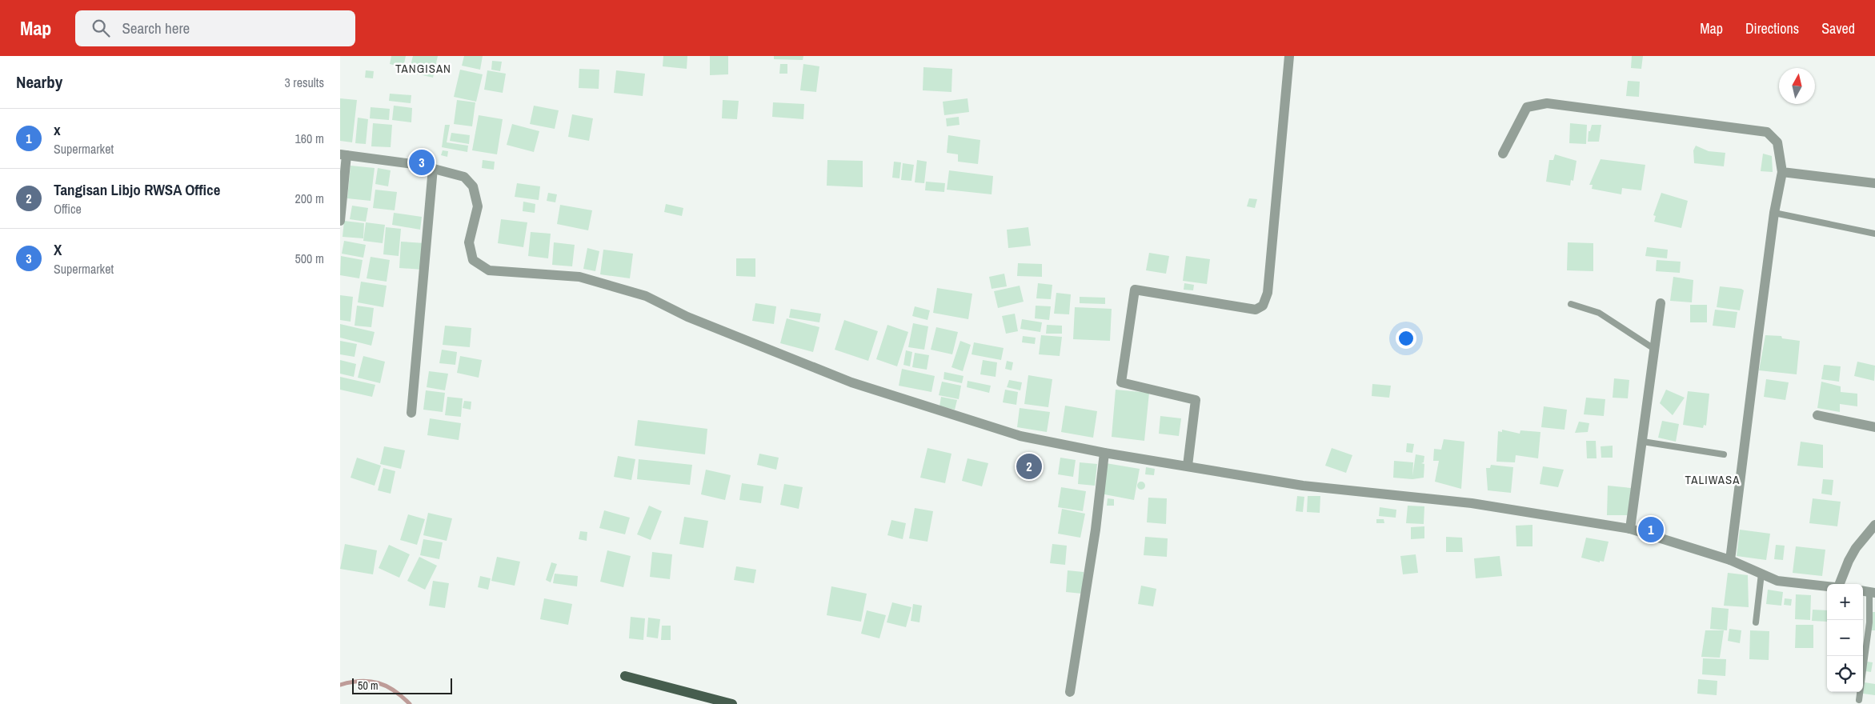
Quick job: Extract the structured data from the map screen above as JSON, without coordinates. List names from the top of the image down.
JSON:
{
  "districts": ["TANGISAN", "TALIWASA"],
  "scale_bar": "50 m",
  "north": "top",
  "page": {
    "header": "Map",
    "search": "Search here",
    "nav": ["Map", "Directions", "Saved"],
    "heading": ["Nearby", "3 results"],
    "list": [
      {
        "mark": "1",
        "name": "x",
        "note": "Supermarket",
        "value": "160 m"
      },
      {
        "mark": "2",
        "name": "Tangisan Libjo RWSA Office",
        "note": "Office",
        "value": "200 m"
      },
      {
        "mark": "3",
        "name": "X",
        "note": "Supermarket",
        "value": "500 m"
      }
    ],
    "pins": ["3", "2", "1"],
    "map_buttons": ["+", "−"],
    "scale": "50 m"
  }
}
